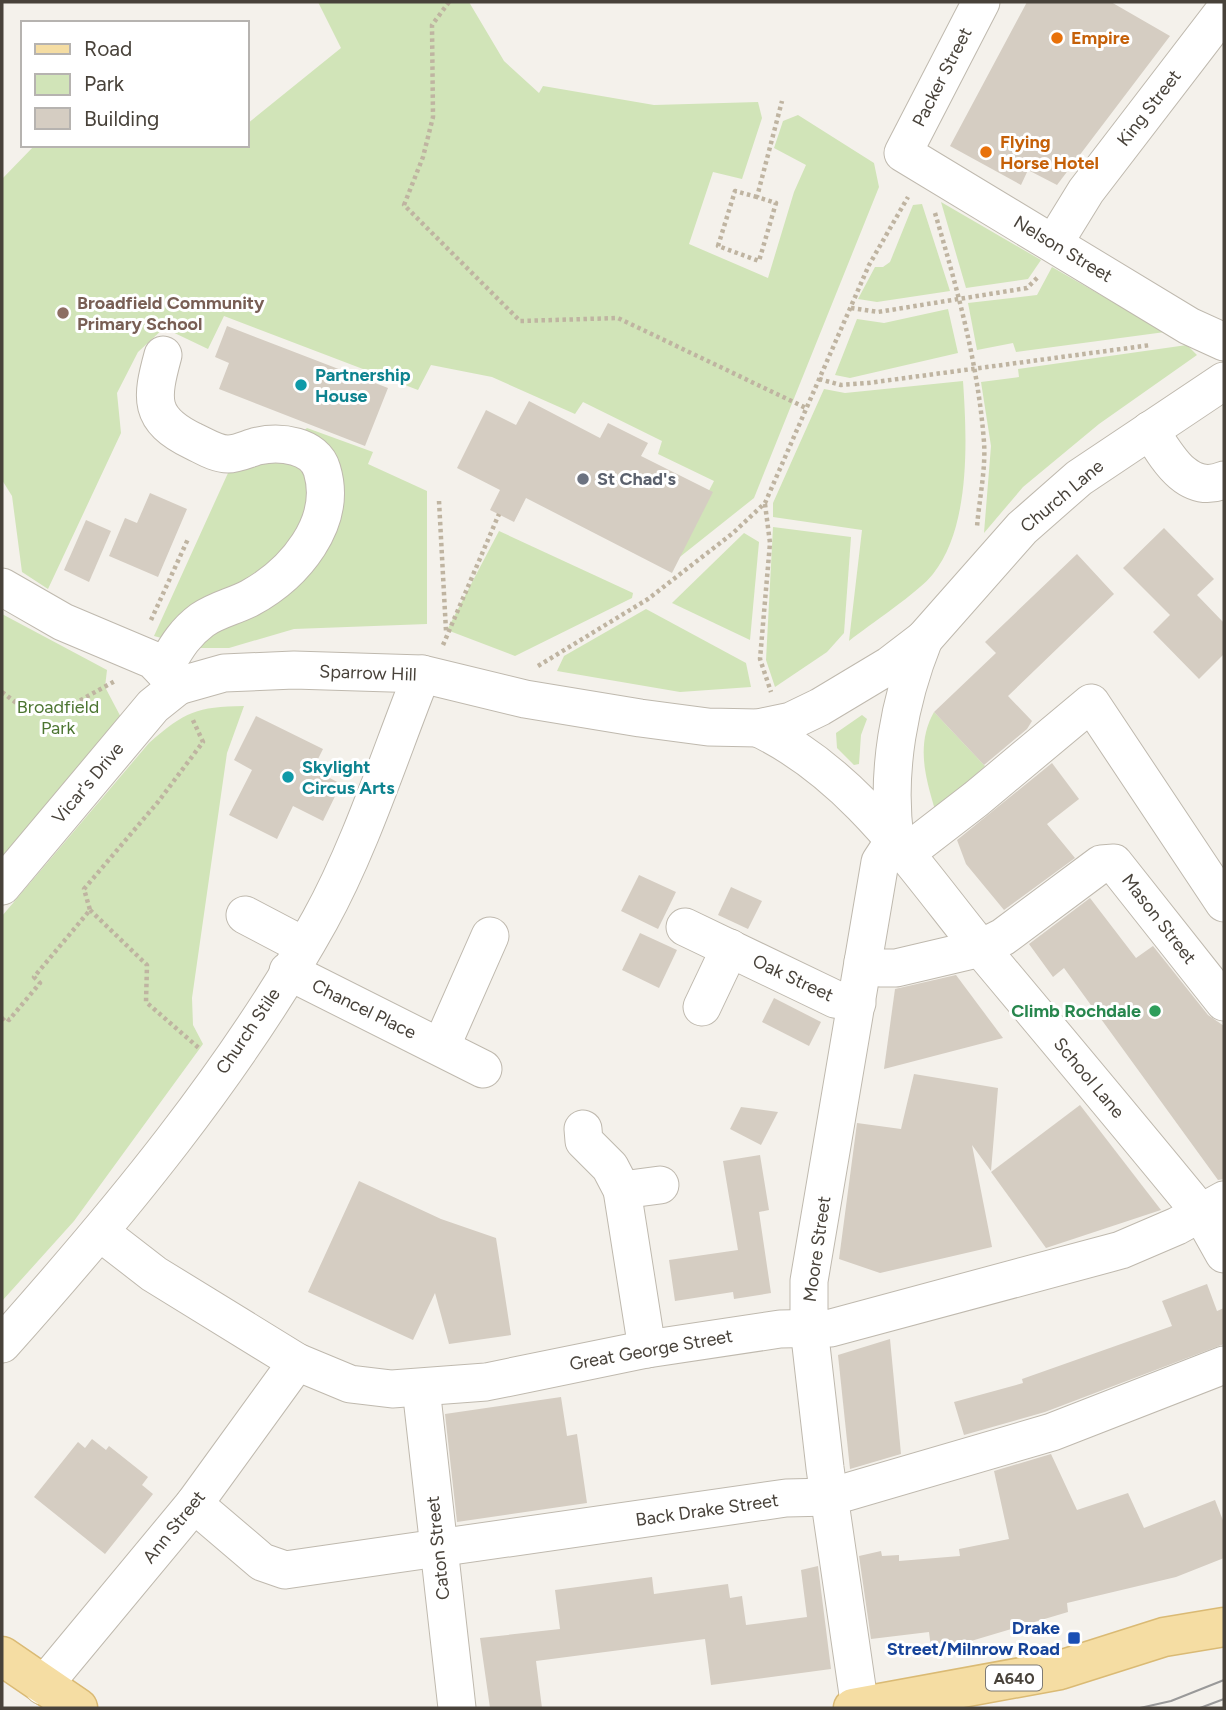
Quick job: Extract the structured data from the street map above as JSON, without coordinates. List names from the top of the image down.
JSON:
{
  "streets": {
    "main road": ["A640"],
    "street": [
      "Packer Street",
      "King Street",
      "Nelson Street",
      "Church Lane",
      "Sparrow Hill",
      "Vicar's Drive",
      "Mason Street",
      "Oak Street",
      "Chancel Place",
      "Church Stile",
      "School Lane",
      "Moore Street",
      "Great George Street",
      "Back Drake Street",
      "Ann Street",
      "Caton Street"
    ]
  },
  "crossings": [
    ["Packer Street", "Nelson Street"],
    ["King Street", "Nelson Street"],
    ["Church Lane", "Sparrow Hill"],
    ["Church Lane", "School Lane"],
    ["Church Lane", "Moore Street"],
    ["Sparrow Hill", "Vicar's Drive"],
    ["Sparrow Hill", "Church Stile"],
    ["Sparrow Hill", "School Lane"],
    ["Mason Street", "School Lane"],
    ["Oak Street", "Moore Street"],
    ["Chancel Place", "Church Stile"],
    ["Church Stile", "Great George Street"],
    ["School Lane", "Moore Street"],
    ["School Lane", "Great George Street"],
    ["Moore Street", "Great George Street"],
    ["Moore Street", "Back Drake Street"],
    ["Moore Street", "A640"],
    ["Great George Street", "Ann Street"],
    ["Great George Street", "Caton Street"],
    ["Back Drake Street", "Ann Street"],
    ["Back Drake Street", "Caton Street"]
  ],
  "parks": ["Broadfield Park"],
  "places": {
    "other": [
      "Empire",
      "Flying Horse Hotel",
      "Broadfield Community Primary School",
      "Partnership House",
      "St Chad's",
      "Skylight Circus Arts",
      "Climb Rochdale"
    ],
    "transit": ["Drake Street/Milnrow Road"]
  },
  "legend": ["Road", "Park", "Building"]
}
